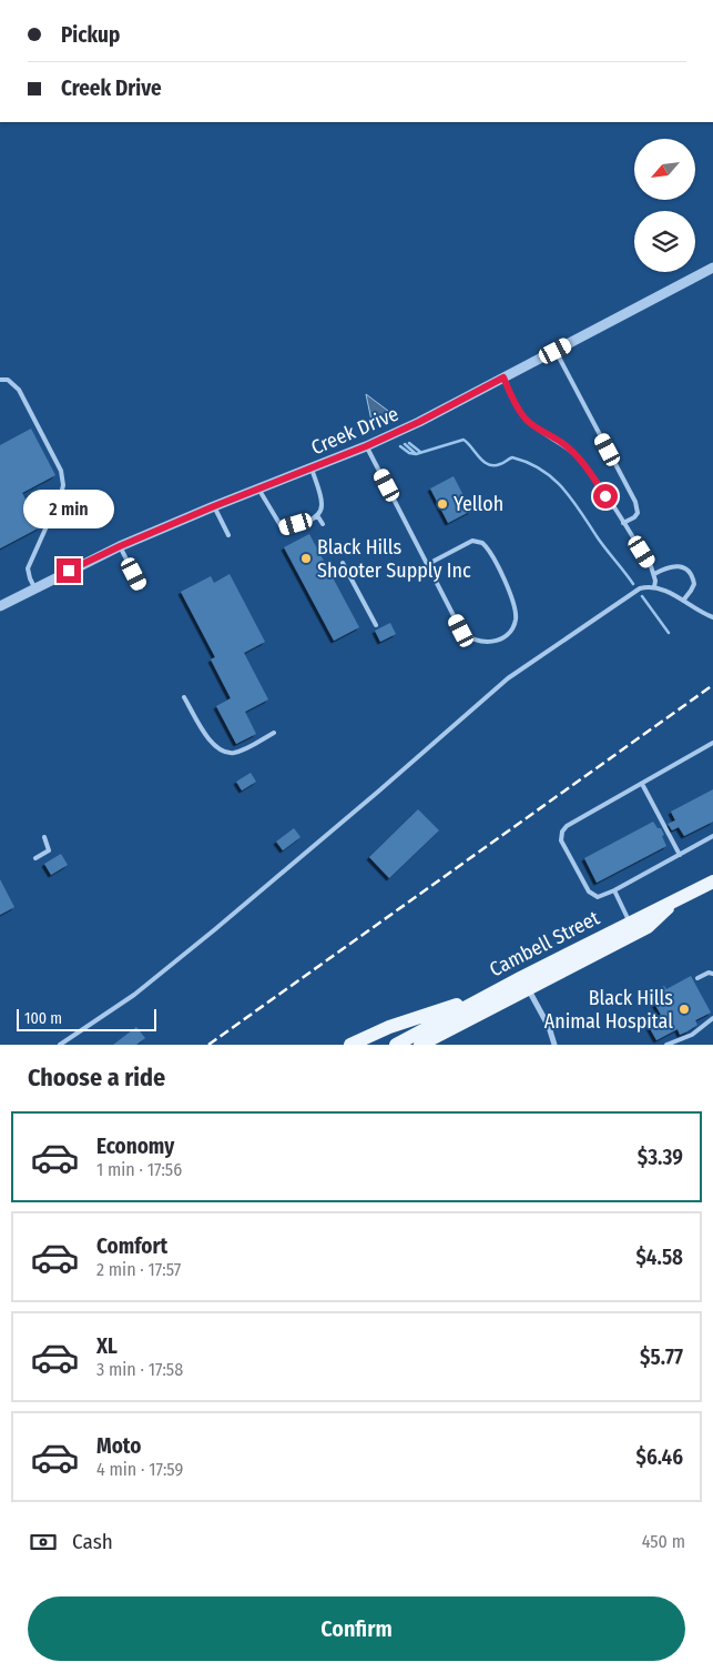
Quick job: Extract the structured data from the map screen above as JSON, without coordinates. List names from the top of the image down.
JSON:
{
  "streets": {
    "main road": ["Cambell Street"],
    "street": ["Creek Drive"]
  },
  "places": ["Yelloh", "Black Hills Shooter Supply Inc", "Black Hills Animal Hospital"],
  "scale_bar": "100 m",
  "north": "bottom left",
  "page": {
    "banner": ["Pickup", "Creek Drive"],
    "bubble": "2 min",
    "scale": "100 m",
    "heading": "Choose a ride",
    "list": [
      {
        "name": "Economy",
        "note": "1 min · 17:56",
        "value": "$3.39"
      },
      {
        "name": "Comfort",
        "note": "2 min · 17:57",
        "value": "$4.58"
      },
      {
        "name": "XL",
        "note": "3 min · 17:58",
        "value": "$5.77"
      },
      {
        "name": "Moto",
        "note": "4 min · 17:59",
        "value": "$6.46"
      }
    ],
    "pay": ["Cash", "450 m"],
    "buttons": "Confirm"
  }
}
